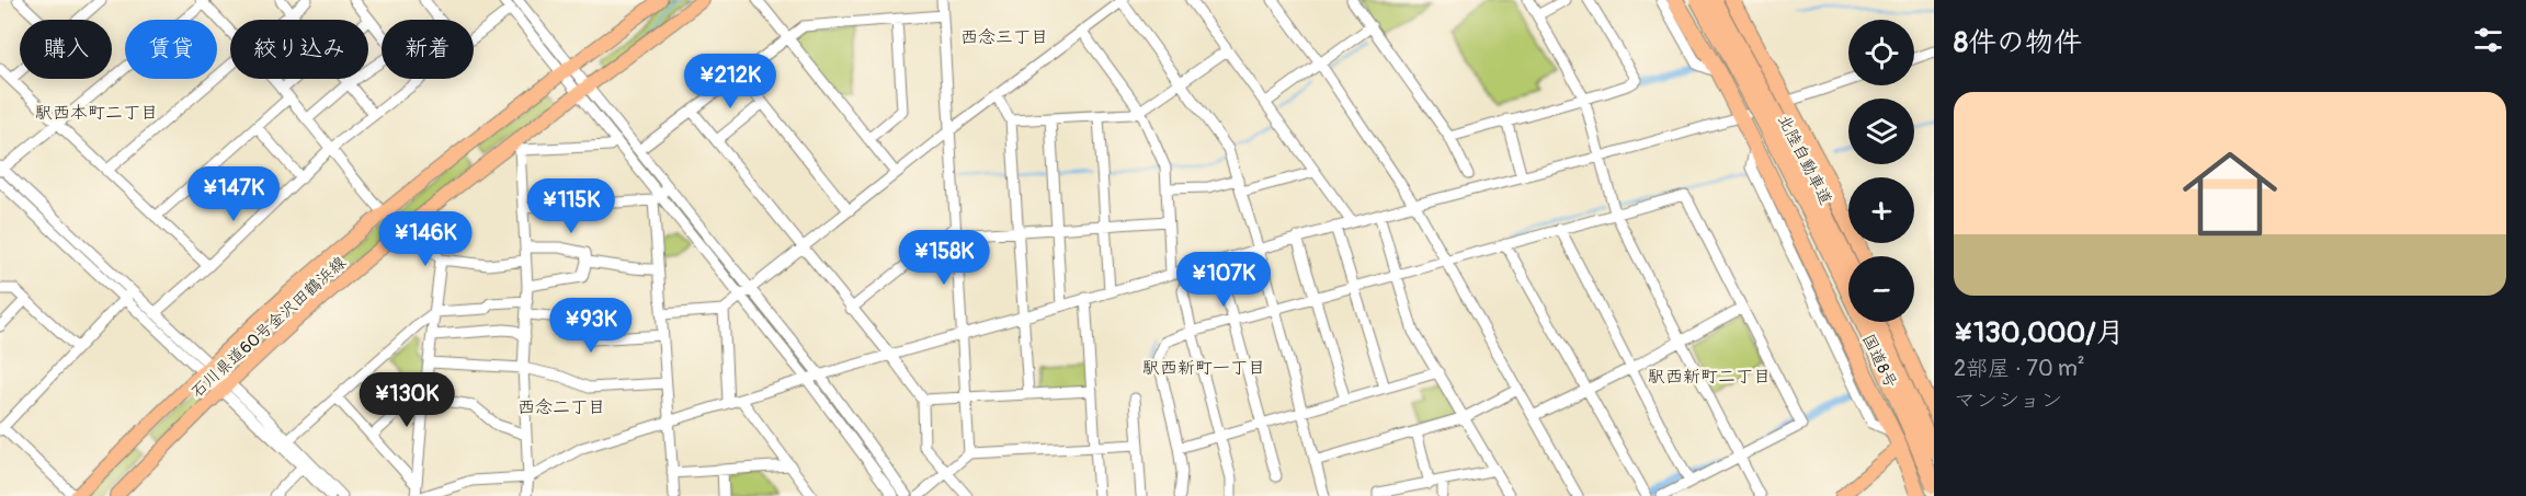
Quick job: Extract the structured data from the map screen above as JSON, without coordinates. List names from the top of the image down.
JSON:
{
  "streets": {
    "highway": ["北陸自動車道", "国道8号"],
    "main road": ["石川県道60号金沢田鶴浜線"]
  },
  "districts": [
    "西念三丁目",
    "駅西本町二丁目",
    "駅西新町一丁目",
    "駅西新町二丁目",
    "西念二丁目"
  ],
  "page": {
    "heading": "8件の物件",
    "map_buttons": ["+", "−"],
    "chip": [
      "購入",
      "賃貸",
      "絞り込み",
      "新着"
    ],
    "price": [
      "¥212K",
      "¥147K",
      "¥115K",
      "¥146K",
      "¥158K",
      "¥107K",
      "¥93K",
      "¥130K"
    ],
    "list": [
      {
        "name": "¥130,000/月",
        "note": "2部屋 · 70 m² · マンション"
      }
    ]
  }
}
